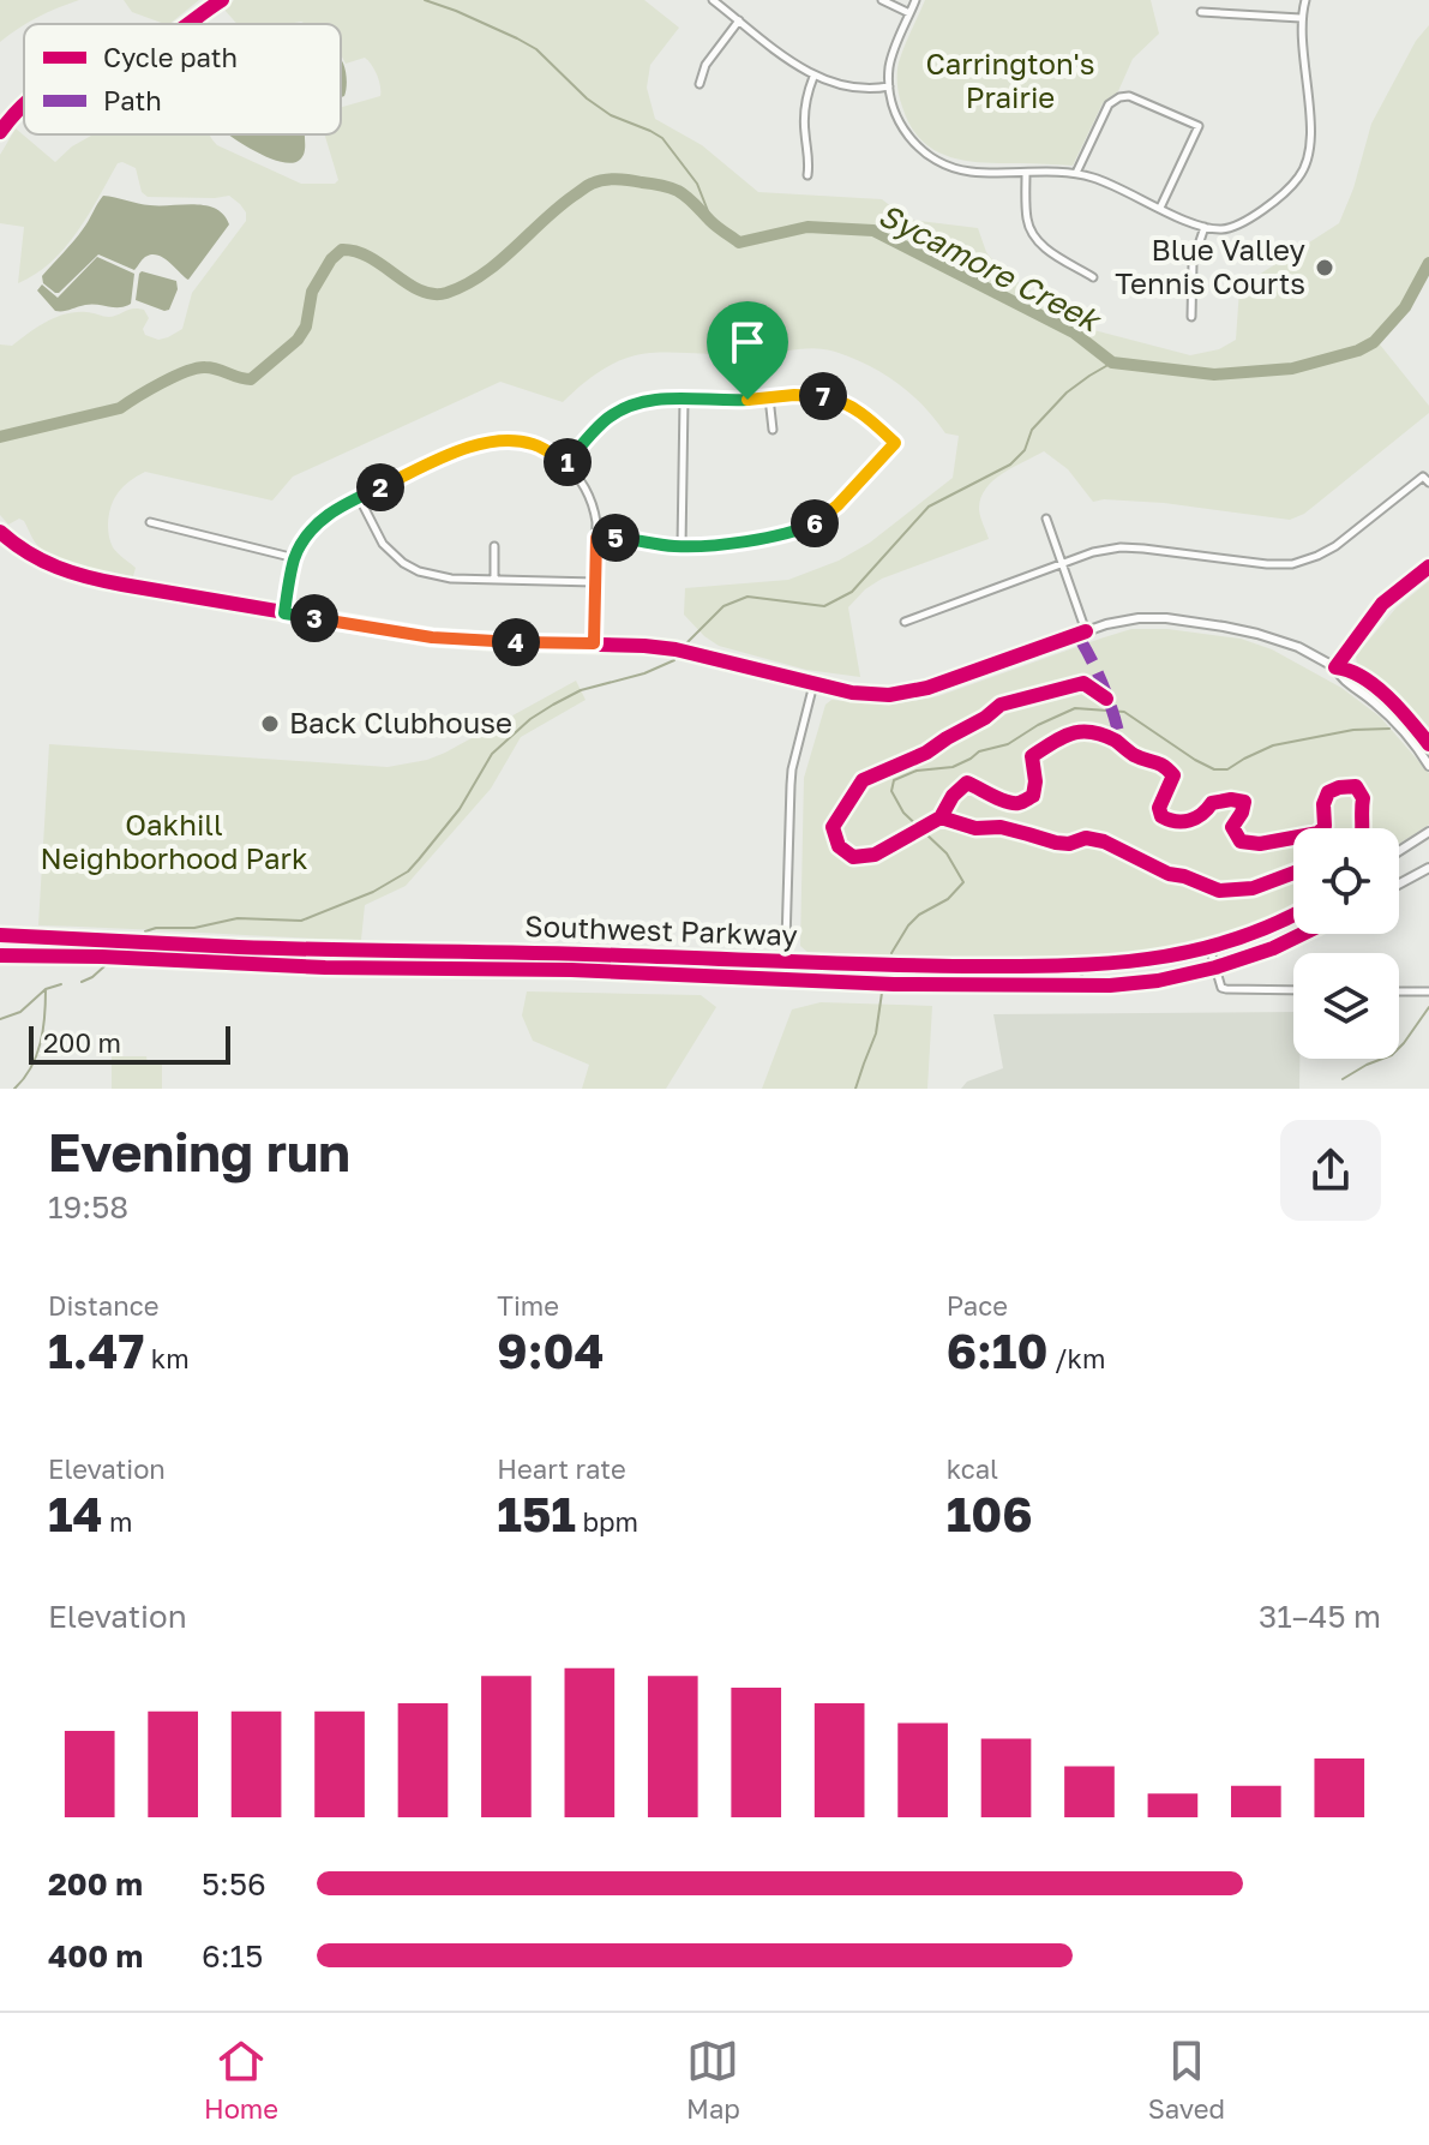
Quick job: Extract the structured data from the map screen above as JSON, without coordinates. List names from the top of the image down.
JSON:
{
  "streets": {
    "main road": ["Southwest Parkway"]
  },
  "water": ["Sycamore Creek"],
  "parks": ["Carrington's Prairie", "Oakhill Neighborhood Park"],
  "places": ["Blue Valley Tennis Courts", "Back Clubhouse"],
  "legend": ["Cycle path", "Path"],
  "scale_bar": "200 m",
  "page": {
    "pins": [
      "7",
      "1",
      "2",
      "6",
      "5",
      "3",
      "4"
    ],
    "scale": "200 m",
    "heading": ["Evening run", "19:58"],
    "stats": [
      ["Distance", "1.47 km"],
      ["Time", "9:04"],
      ["Pace", "6:10 /km"],
      ["Elevation", "14 m"],
      ["Heart rate", "151 bpm"],
      ["kcal", "106"]
    ],
    "chart": ["Elevation", "31–45 m"],
    "list": [
      {
        "name": "200 m",
        "note": "5:56"
      },
      {
        "name": "400 m",
        "note": "6:15"
      }
    ],
    "tabs": ["Home", "Map", "Saved"]
  }
}
